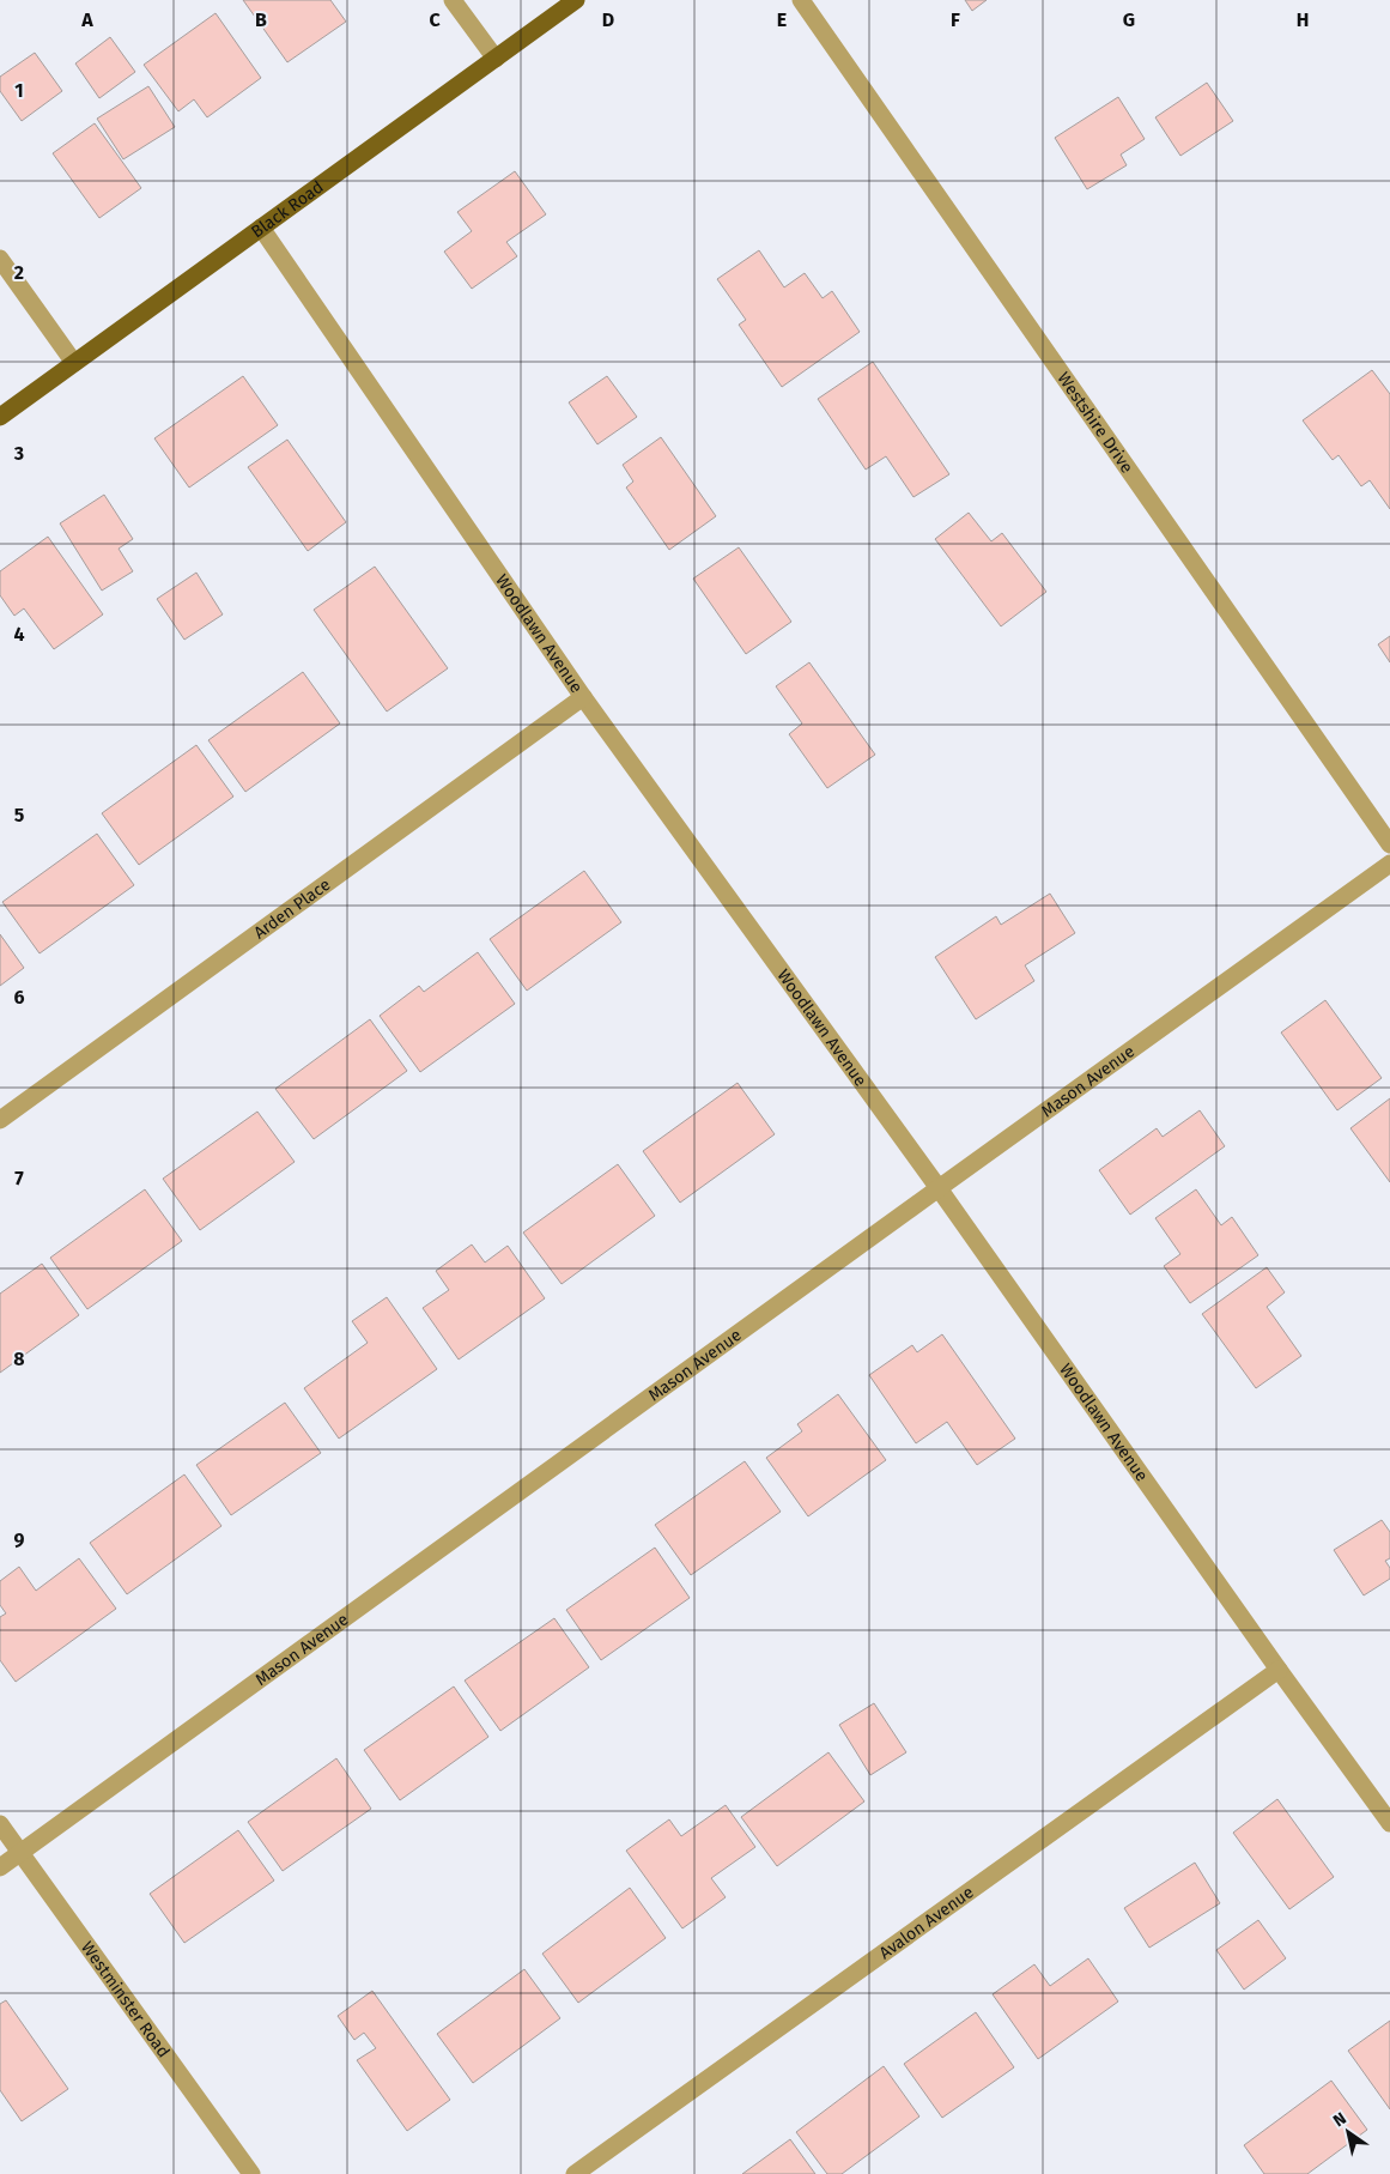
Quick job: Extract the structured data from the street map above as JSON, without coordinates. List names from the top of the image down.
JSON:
{
  "streets": {
    "main road": ["Black Road"],
    "street": [
      "Westshire Drive",
      "Woodlawn Avenue",
      "Arden Place",
      "Mason Avenue",
      "Avalon Avenue",
      "Westminster Road"
    ]
  },
  "crossings": [
    ["Black Road", "Woodlawn Avenue"],
    ["Woodlawn Avenue", "Arden Place"],
    ["Woodlawn Avenue", "Mason Avenue"],
    ["Woodlawn Avenue", "Avalon Avenue"],
    ["Mason Avenue", "Westminster Road"]
  ],
  "north": "top left",
  "grid": {
    "columns": [
      "A",
      "B",
      "C",
      "D",
      "E",
      "F",
      "G",
      "H"
    ],
    "rows": [
      "1",
      "2",
      "3",
      "4",
      "5",
      "6",
      "7",
      "8",
      "9"
    ]
  }
}
